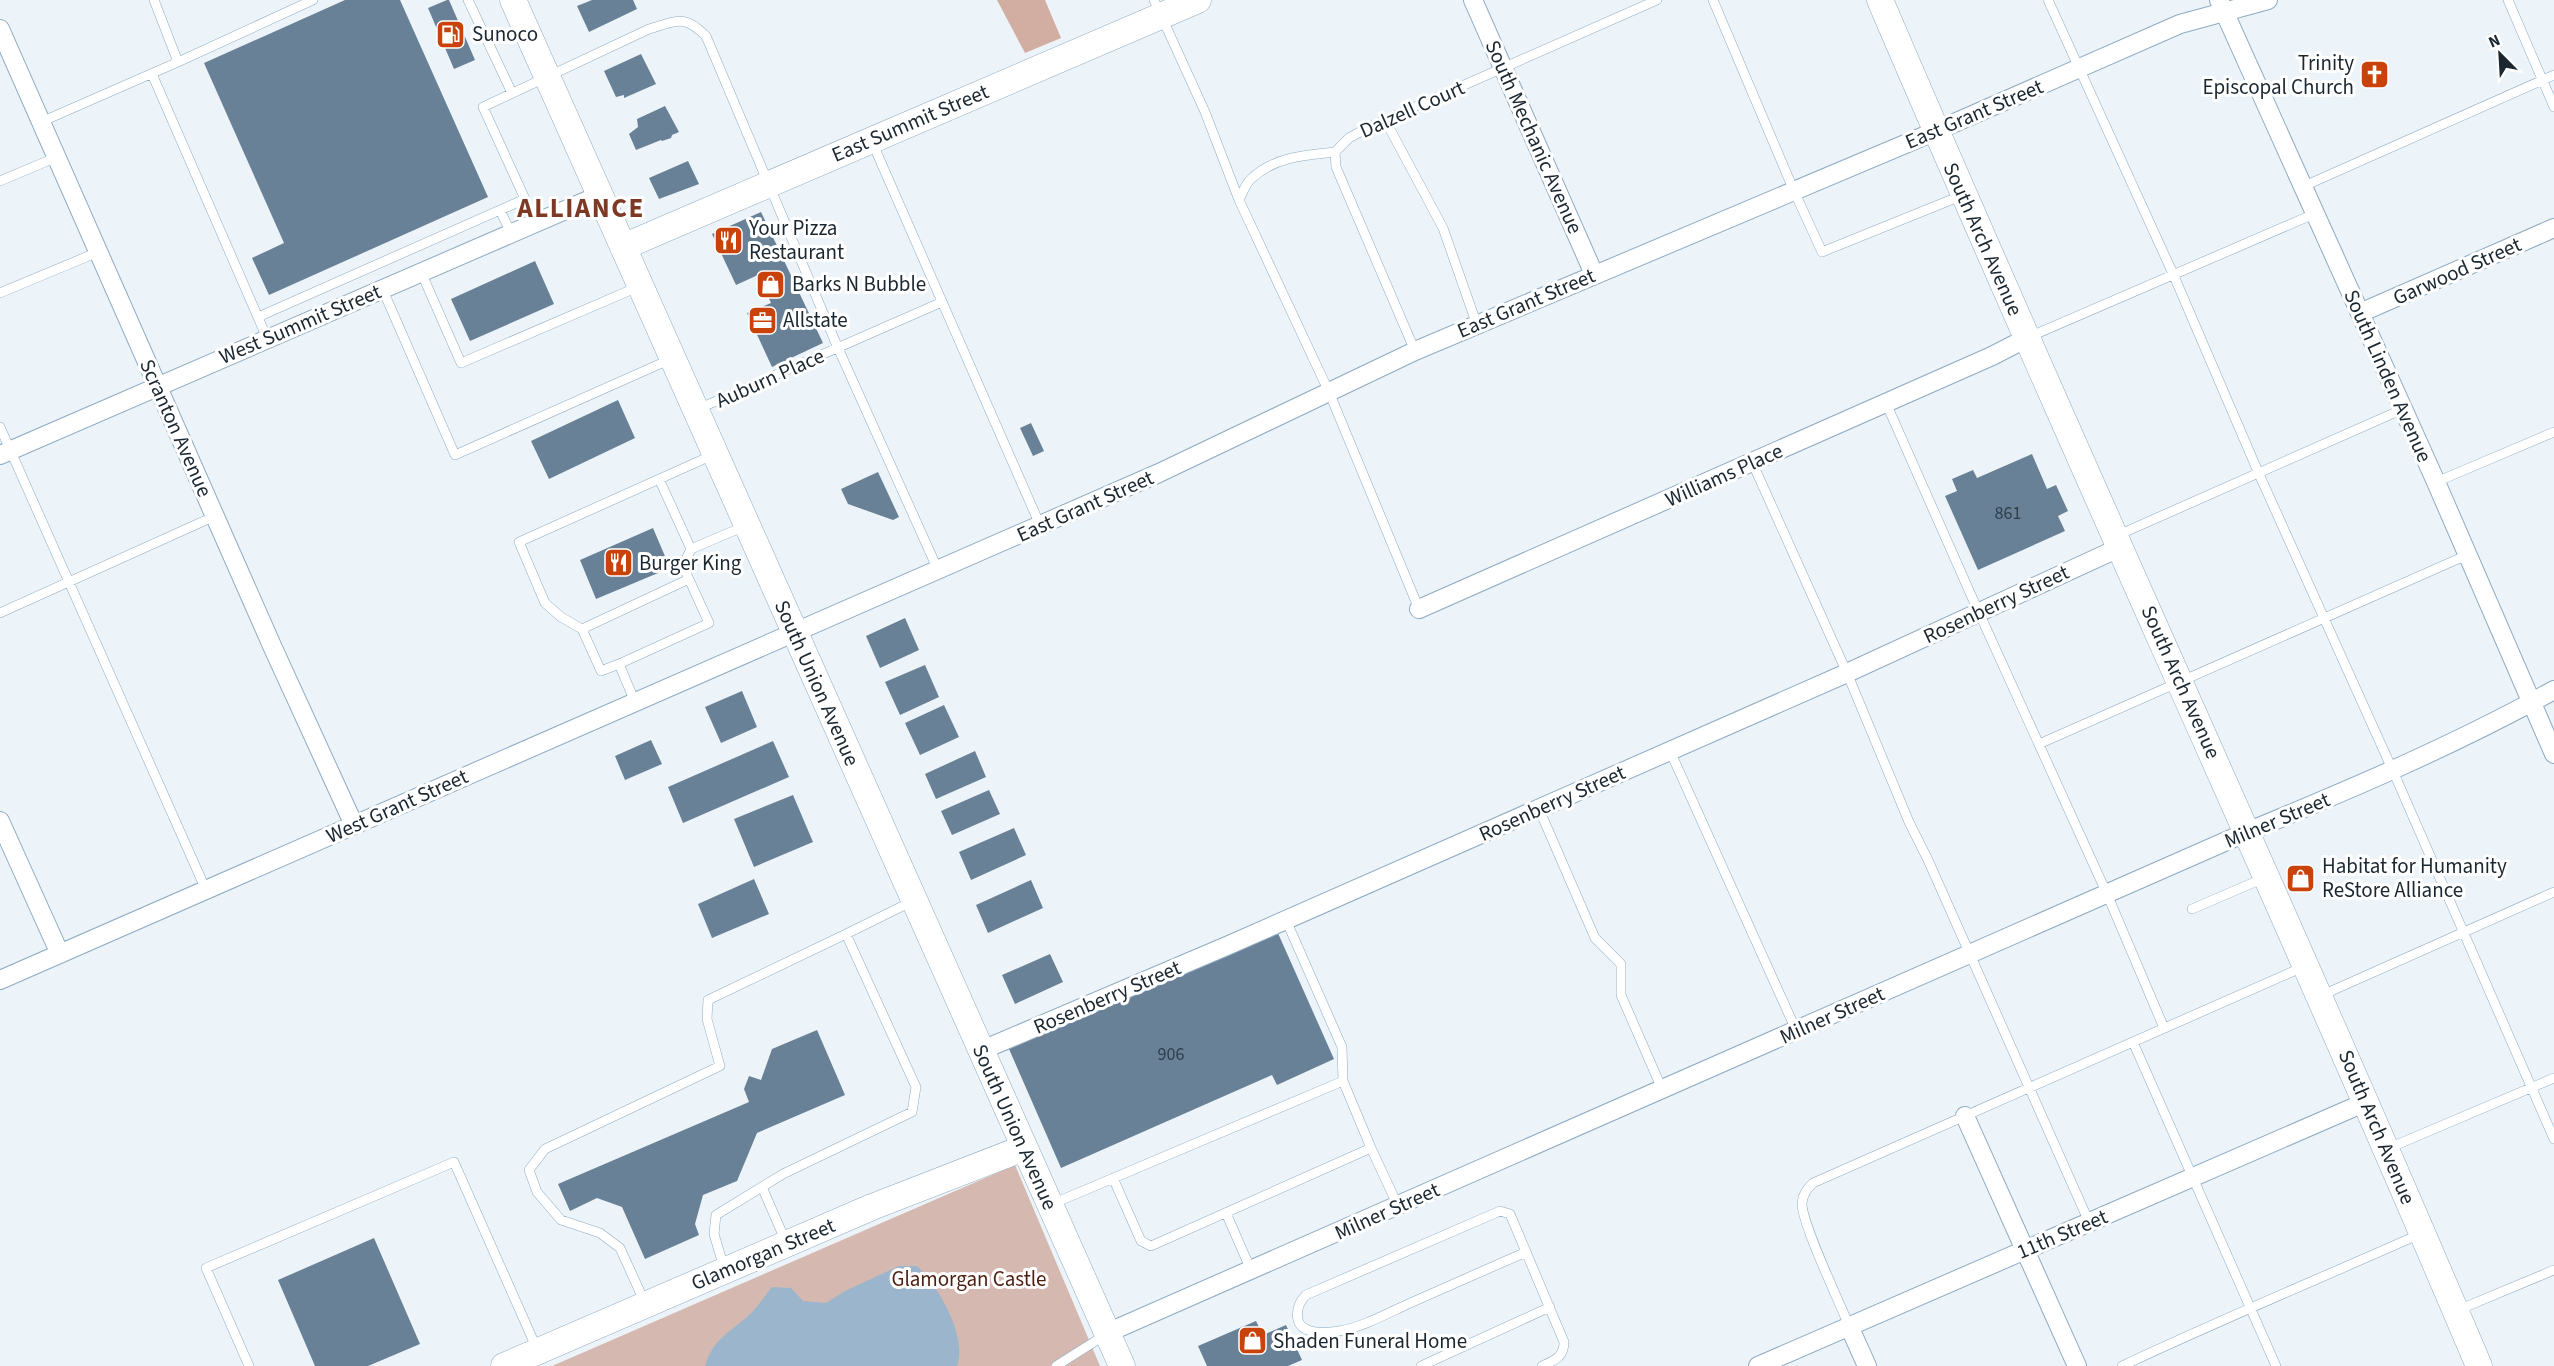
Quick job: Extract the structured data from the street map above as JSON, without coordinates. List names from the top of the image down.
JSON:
{
  "streets": {
    "street": [
      "East Grant Street",
      "East Summit Street",
      "South Mechanic Avenue",
      "South Arch Avenue",
      "Garwood Street",
      "West Summit Street",
      "South Linden Avenue",
      "Scranton Avenue",
      "Williams Place",
      "Rosenberry Street",
      "South Union Avenue",
      "West Grant Street",
      "Milner Street",
      "11th Street",
      "Glamorgan Street"
    ],
    "lane": ["Dalzell Court", "Auburn Place"]
  },
  "crossings": [
    ["Dalzell Court", "South Mechanic Avenue"],
    ["East Grant Street", "South Mechanic Avenue"],
    ["East Grant Street", "South Arch Avenue"],
    ["East Grant Street", "South Linden Avenue"],
    ["East Grant Street", "South Union Avenue"],
    ["East Grant Street", "West Grant Street"],
    ["East Summit Street", "South Union Avenue"],
    ["South Arch Avenue", "Williams Place"],
    ["South Arch Avenue", "Rosenberry Street"],
    ["South Arch Avenue", "Milner Street"],
    ["South Arch Avenue", "11th Street"],
    ["Garwood Street", "South Linden Avenue"],
    ["West Summit Street", "Scranton Avenue"],
    ["West Summit Street", "South Union Avenue"],
    ["South Linden Avenue", "Milner Street"],
    ["Auburn Place", "South Union Avenue"],
    ["Scranton Avenue", "West Grant Street"],
    ["Rosenberry Street", "South Union Avenue"],
    ["South Union Avenue", "West Grant Street"],
    ["South Union Avenue", "Milner Street"],
    ["South Union Avenue", "Glamorgan Street"]
  ],
  "districts": ["ALLIANCE"],
  "parks": ["Glamorgan Castle"],
  "places": {
    "fuel station": ["Sunoco"],
    "church": ["Trinity Episcopal Church"],
    "restaurant": ["Your Pizza Restaurant", "Burger King"],
    "shop": ["Barks N Bubble", "Habitat for Humanity ReStore Alliance", "Shaden Funeral Home"],
    "office": ["Allstate"]
  },
  "house_numbers": ["861", "906"],
  "north": "top left"
}
